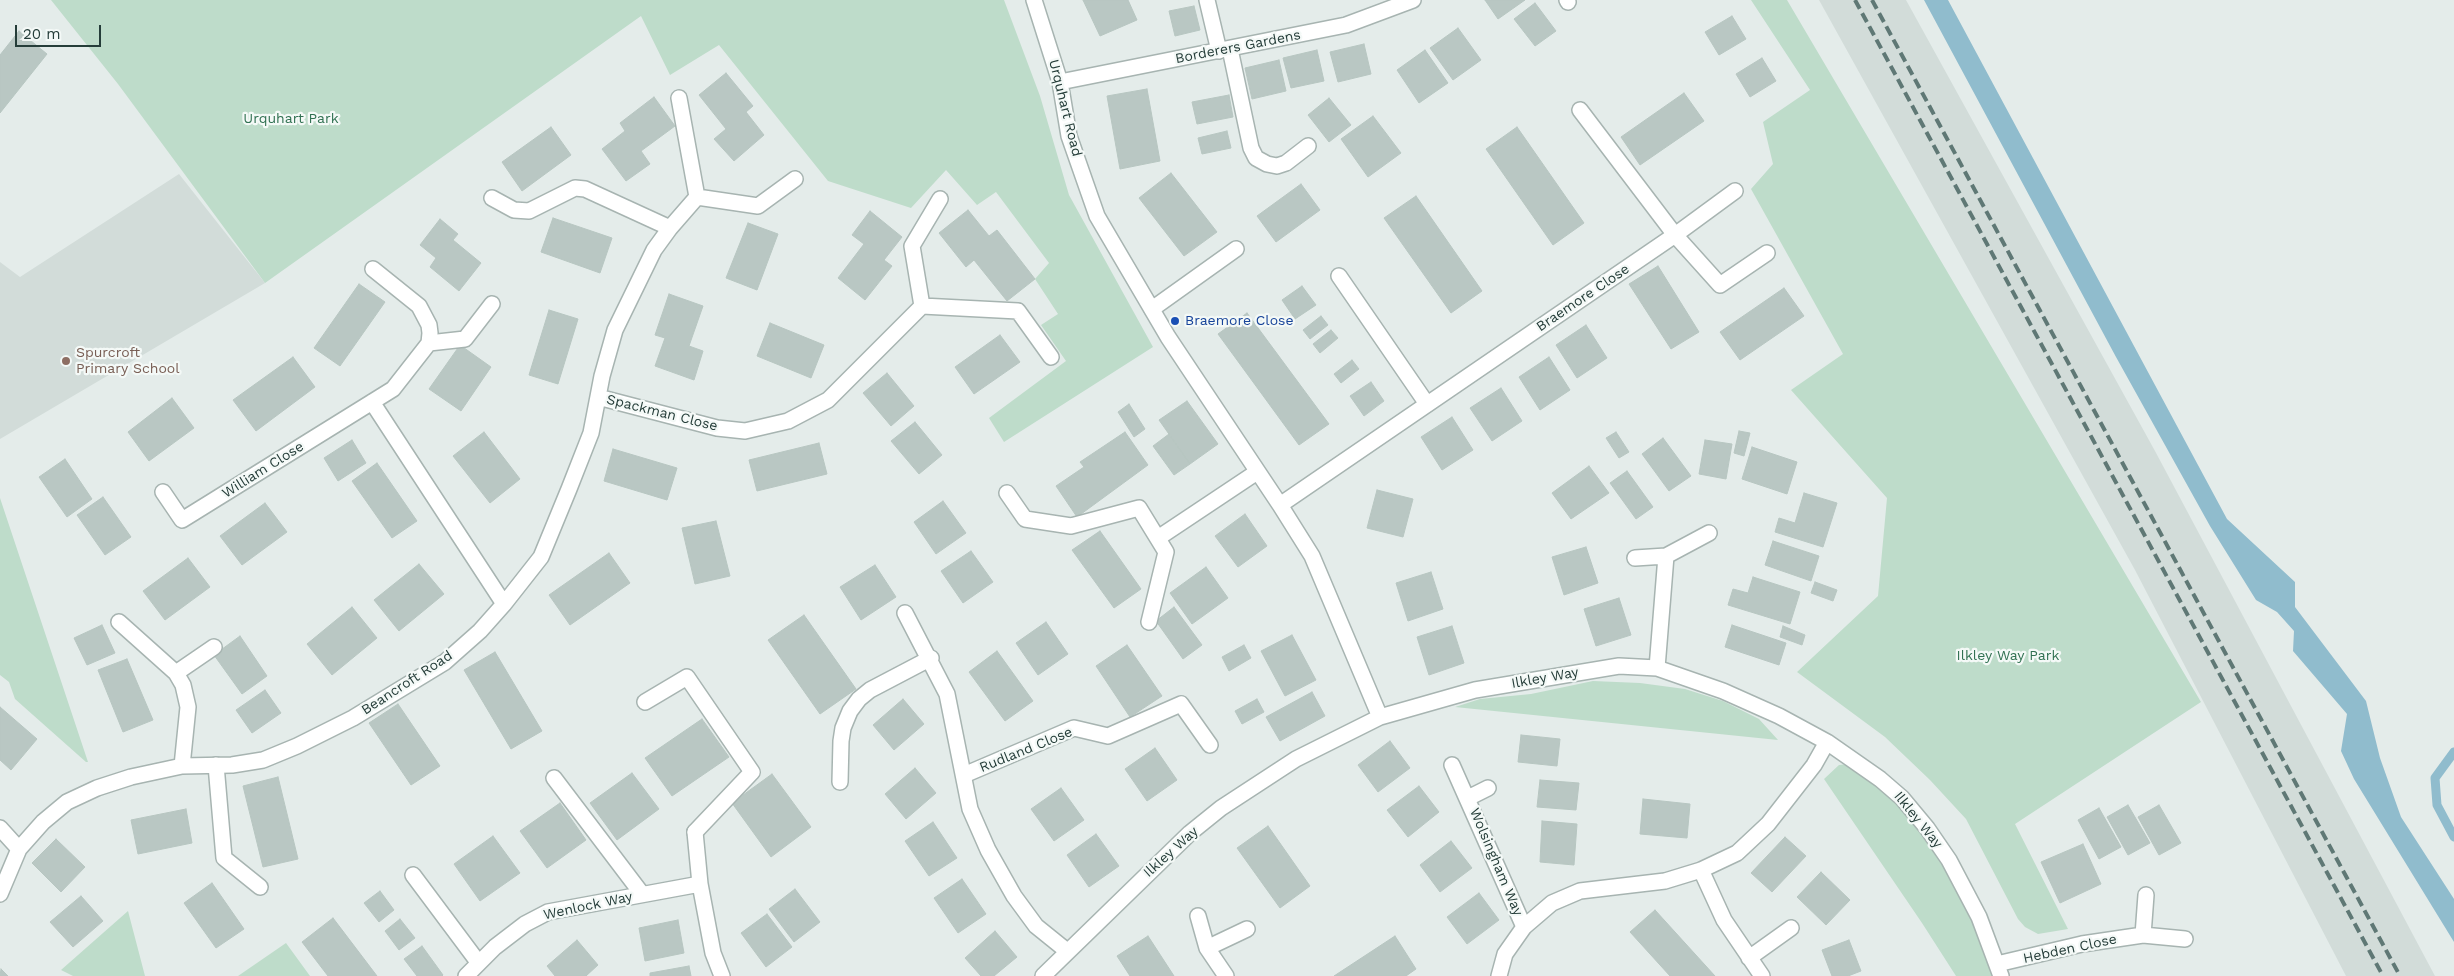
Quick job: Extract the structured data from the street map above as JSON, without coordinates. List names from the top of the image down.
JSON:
{
  "streets": {
    "street": [
      "Borderers Gardens",
      "Urquhart Road",
      "Braemore Close",
      "Spackman Close",
      "William Close",
      "Ilkley Way",
      "Beancroft Road",
      "Rudland Close",
      "Wolsingham Way",
      "Wenlock Way",
      "Hebden Close"
    ]
  },
  "crossings": [
    ["Borderers Gardens", "Urquhart Road"],
    ["Spackman Close", "Beancroft Road"],
    ["Ilkley Way", "Rudland Close"],
    ["Ilkley Way", "Wolsingham Way"],
    ["Ilkley Way", "Hebden Close"]
  ],
  "parks": ["Urquhart Park", "Ilkley Way Park"],
  "places": ["Braemore Close", "Spurcroft Primary School"],
  "scale_bar": "20 m"
}
